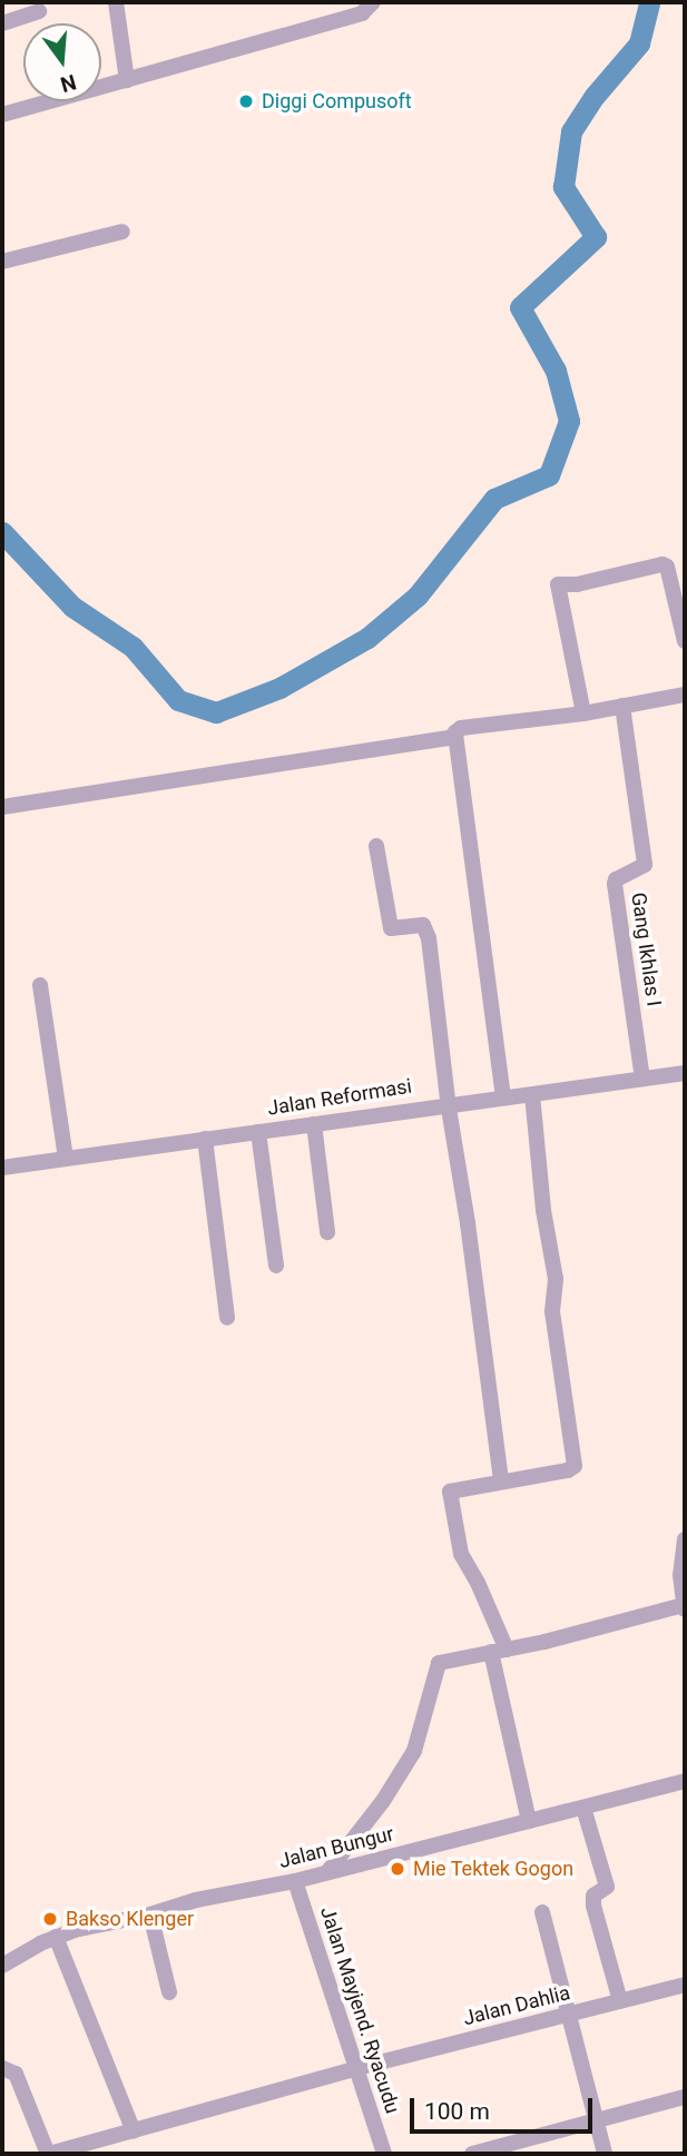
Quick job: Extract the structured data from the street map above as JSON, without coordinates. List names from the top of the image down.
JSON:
{
  "streets": {
    "street": [
      "Gang Ikhlas I",
      "Jalan Reformasi",
      "Jalan Bungur",
      "Jalan Dahlia",
      "Jalan Mayjend. Ryacudu"
    ]
  },
  "crossings": [
    ["Gang Ikhlas I", "Jalan Reformasi"],
    ["Jalan Bungur", "Jalan Mayjend. Ryacudu"],
    ["Jalan Dahlia", "Jalan Mayjend. Ryacudu"]
  ],
  "places": ["Diggi Compusoft", "Mie Tektek Gogon", "Bakso Klenger"],
  "scale_bar": "100 m",
  "north": "bottom"
}
